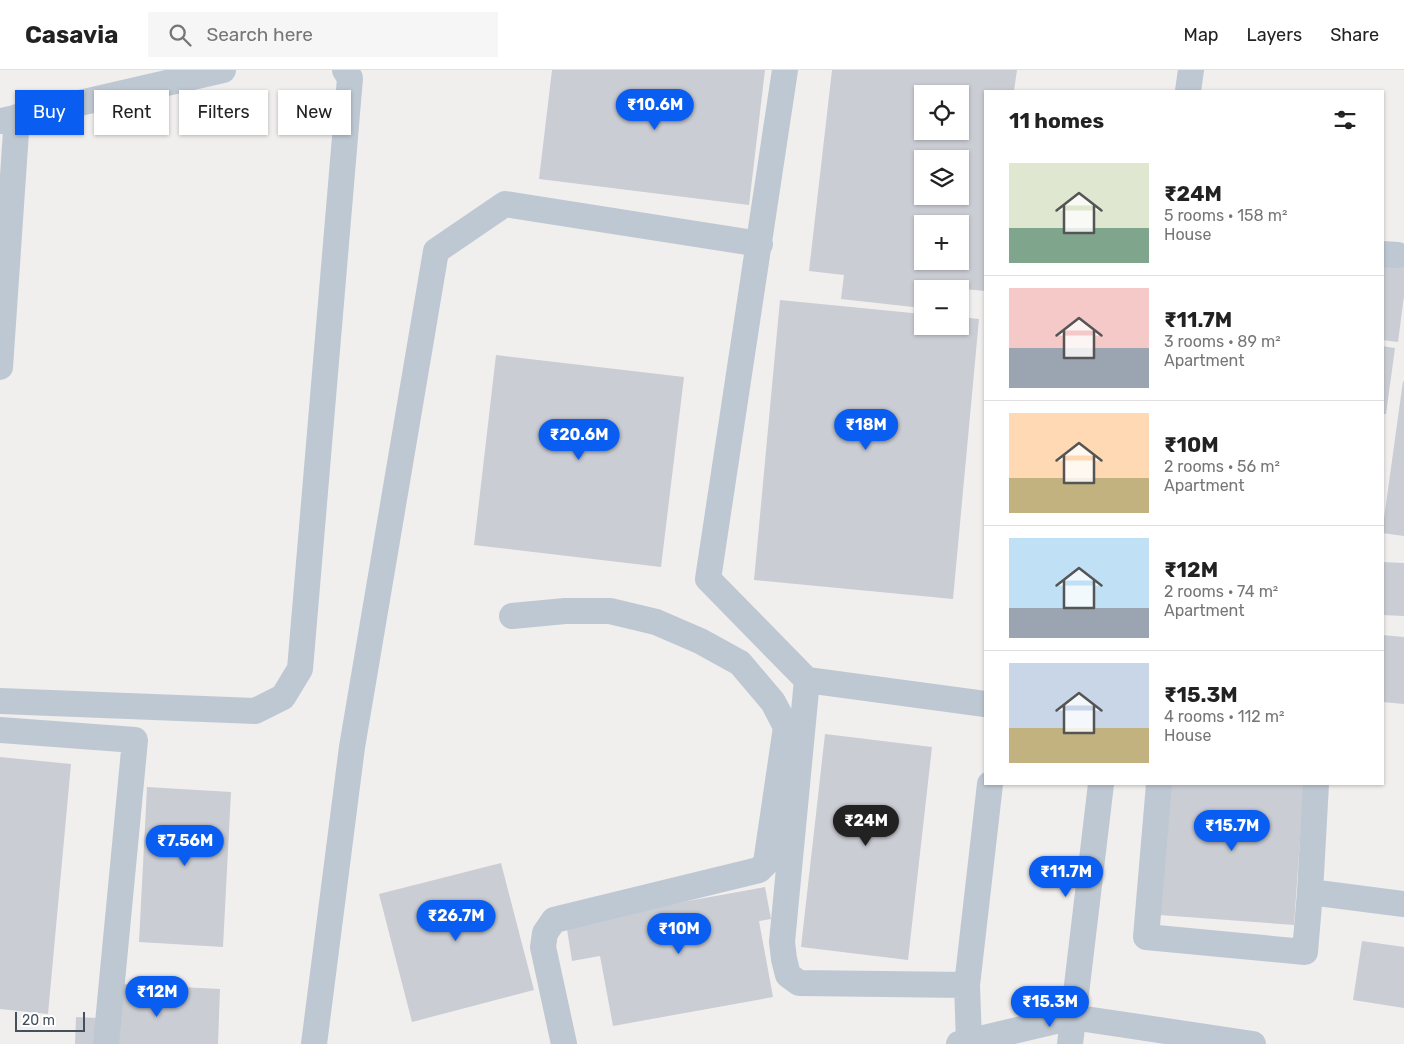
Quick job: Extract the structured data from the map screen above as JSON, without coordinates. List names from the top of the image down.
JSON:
{
  "scale_bar": "20 m",
  "page": {
    "header": "Casavia",
    "search": "Search here",
    "nav": ["Map", "Layers", "Share"],
    "map_buttons": ["+", "−"],
    "price": [
      "₹10.6M",
      "₹18M",
      "₹20.6M",
      "₹24M",
      "₹15.7M",
      "₹7.56M",
      "₹11.7M",
      "₹26.7M",
      "₹10M",
      "₹12M",
      "₹15.3M"
    ],
    "chip": [
      "Buy",
      "Rent",
      "Filters",
      "New"
    ],
    "heading": "11 homes",
    "list": [
      {
        "name": "₹24M",
        "note": "5 rooms · 158 m² · House"
      },
      {
        "name": "₹11.7M",
        "note": "3 rooms · 89 m² · Apartment"
      },
      {
        "name": "₹10M",
        "note": "2 rooms · 56 m² · Apartment"
      },
      {
        "name": "₹12M",
        "note": "2 rooms · 74 m² · Apartment"
      },
      {
        "name": "₹15.3M",
        "note": "4 rooms · 112 m² · House"
      }
    ],
    "scale": "20 m"
  }
}
